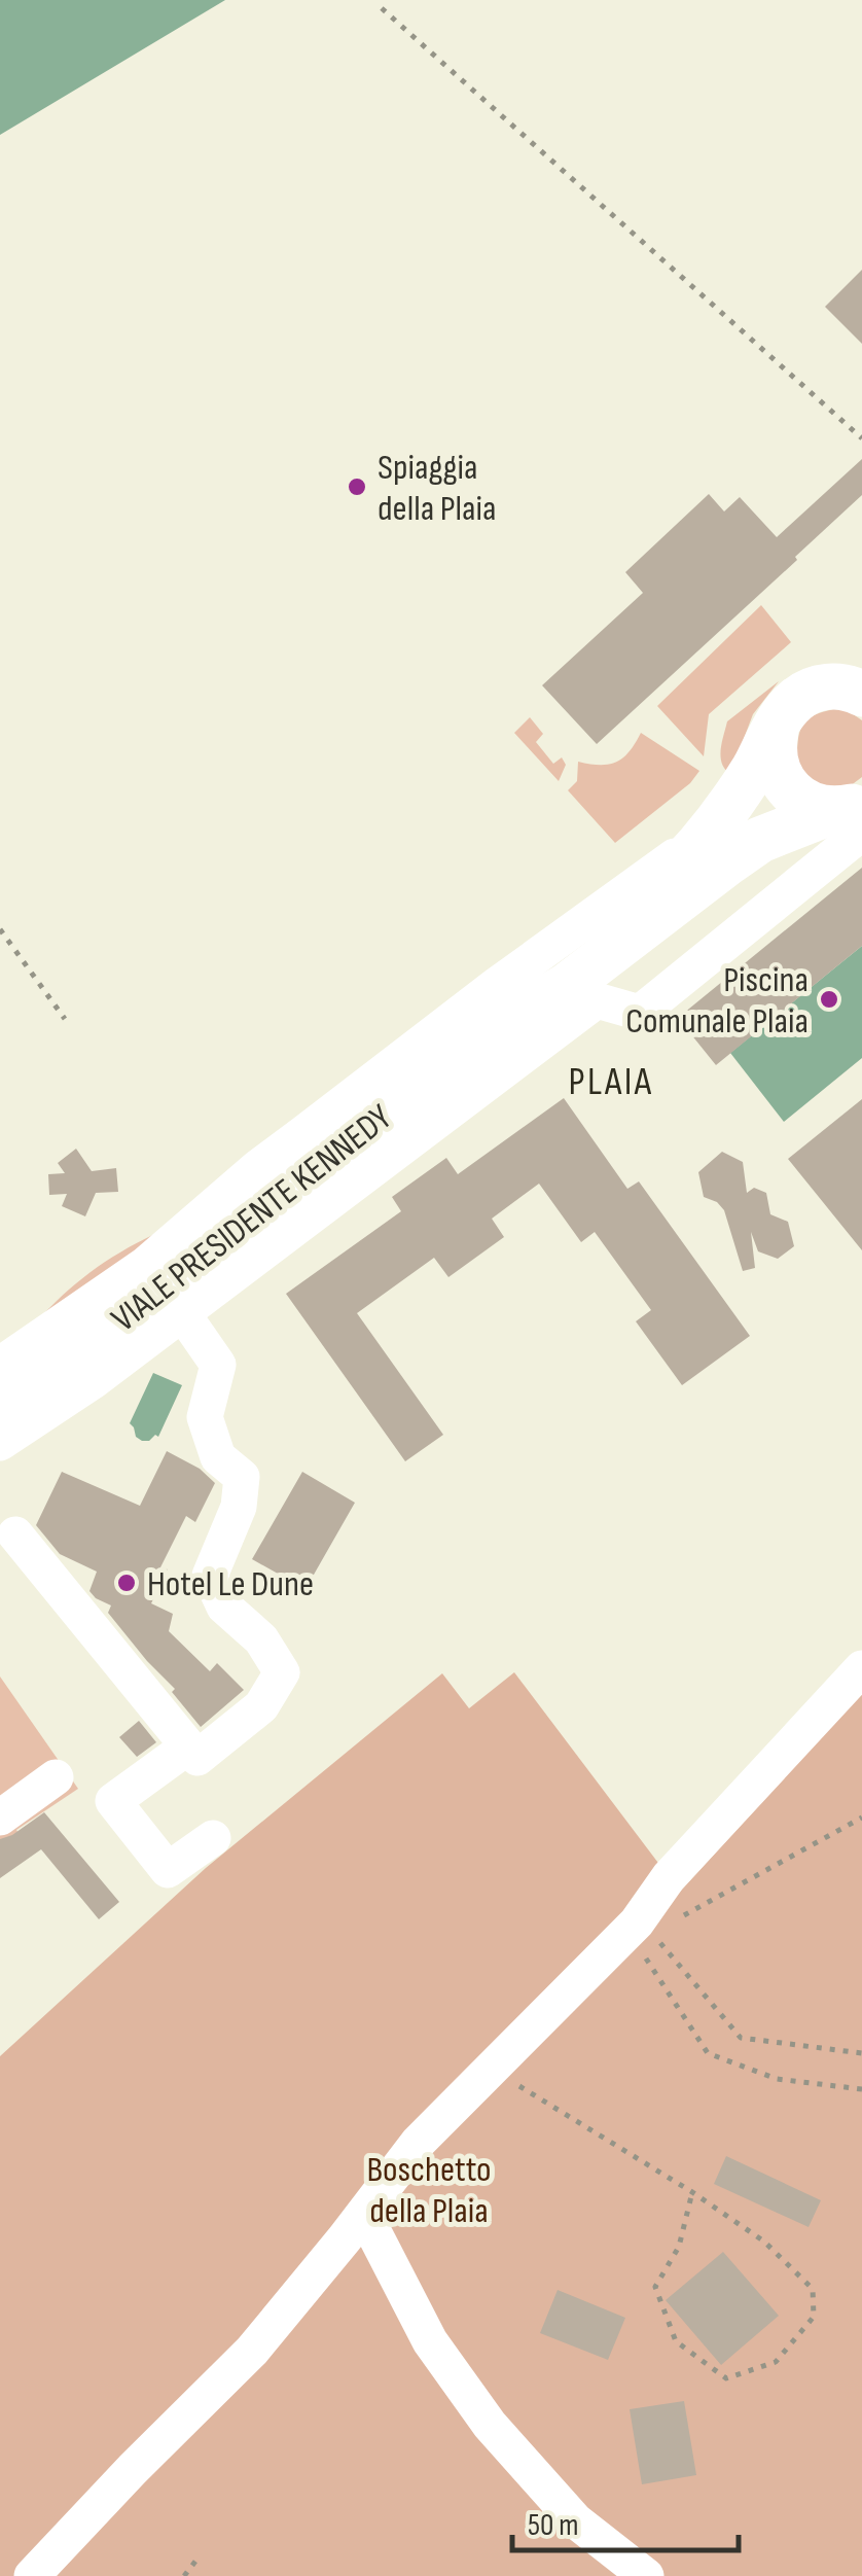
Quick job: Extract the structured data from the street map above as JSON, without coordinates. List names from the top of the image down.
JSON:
{
  "streets": {
    "main road": ["VIALE PRESIDENTE KENNEDY"]
  },
  "districts": ["PLAIA"],
  "parks": ["Boschetto della Plaia"],
  "places": ["Spiaggia della Plaia", "Piscina Comunale Plaia", "Hotel Le Dune"],
  "scale_bar": "50 m"
}
